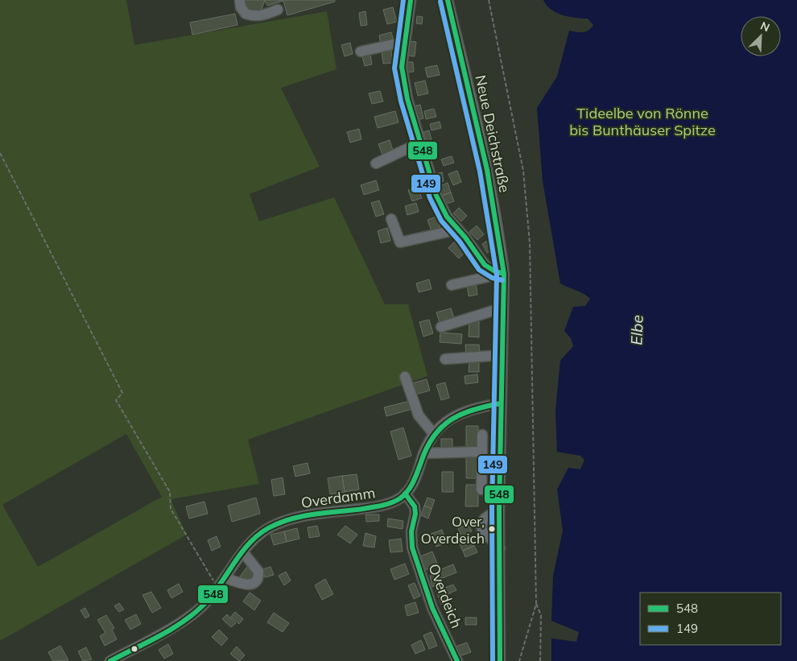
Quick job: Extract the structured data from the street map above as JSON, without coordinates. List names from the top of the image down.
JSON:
{
  "streets": {
    "street": ["Neue Deichstraße", "Overdamm", "Overdeich"]
  },
  "crossings": [
    ["Neue Deichstraße", "Overdamm"],
    ["Overdamm", "Overdeich"]
  ],
  "water": ["Elbe"],
  "parks": ["Tideelbe von Rönne bis Bunthäuser Spitze"],
  "places": ["Over, Overdeich"],
  "lines": ["transit line 548", "transit line 149"],
  "legend": ["548", "149"],
  "north": "top right"
}
